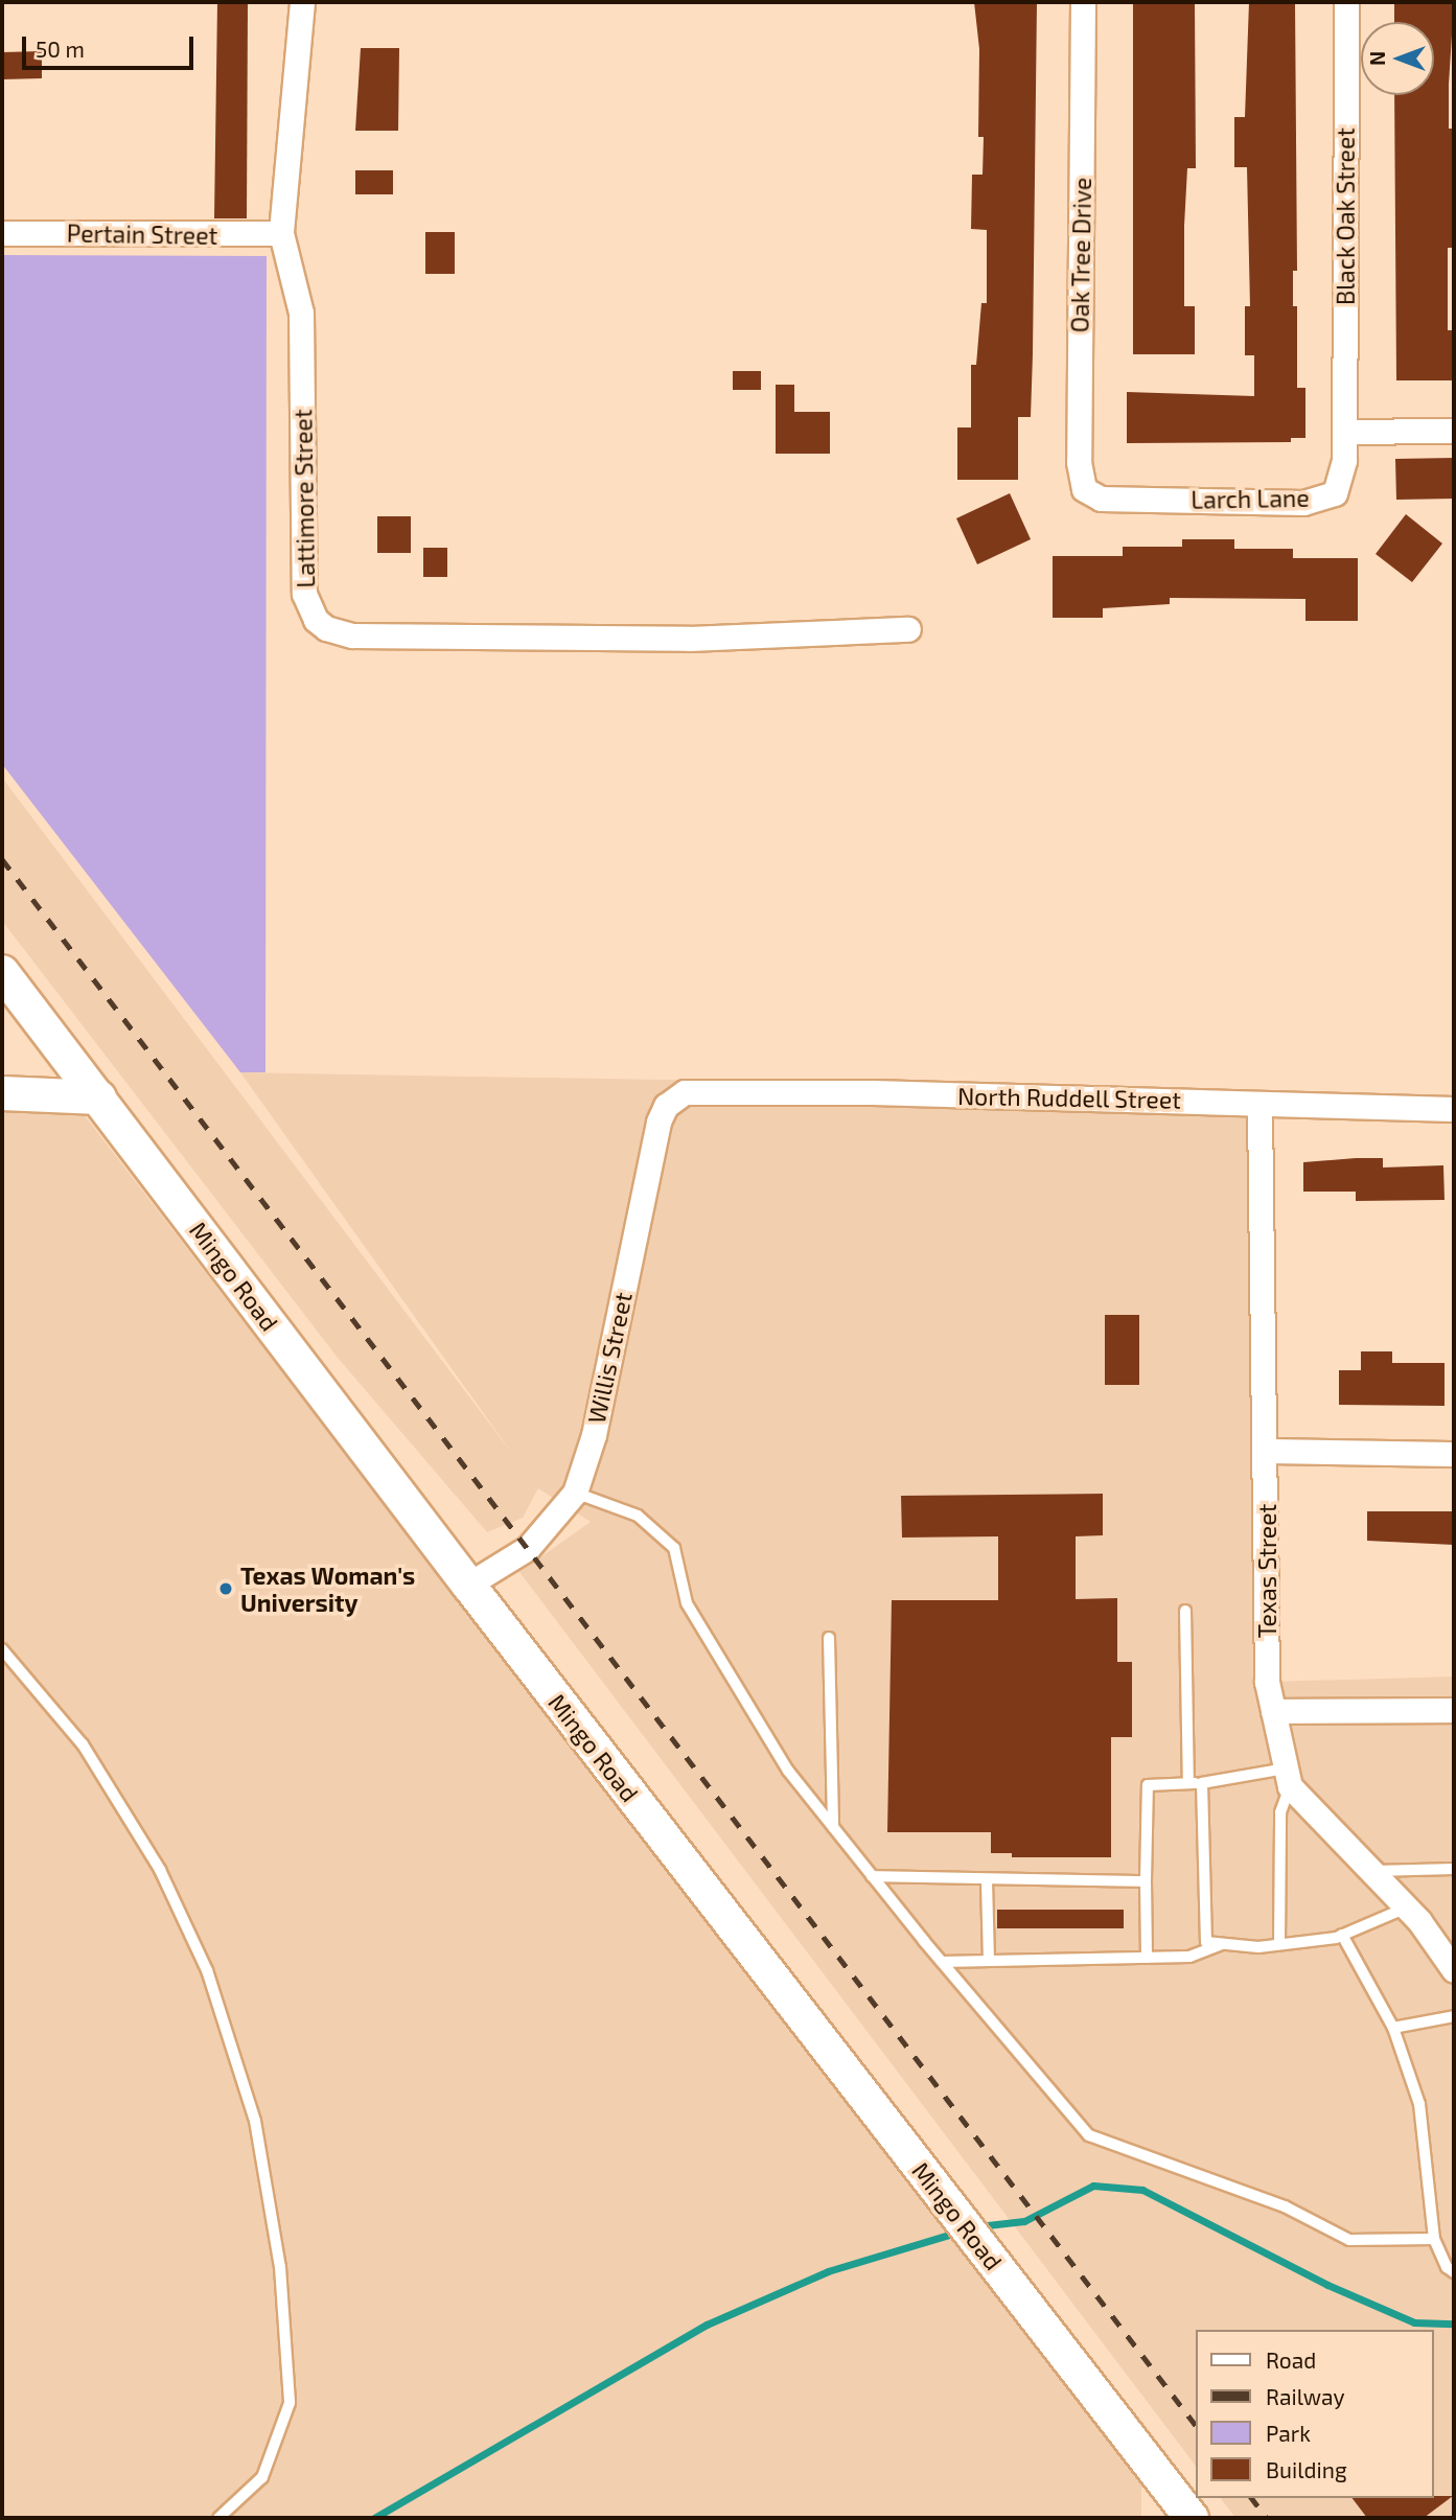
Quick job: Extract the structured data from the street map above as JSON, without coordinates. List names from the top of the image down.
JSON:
{
  "streets": {
    "street": [
      "Black Oak Street",
      "Pertain Street",
      "Oak Tree Drive",
      "Lattimore Street",
      "Larch Lane",
      "North Ruddell Street",
      "Mingo Road",
      "Willis Street",
      "Texas Street"
    ]
  },
  "crossings": [
    ["Black Oak Street", "Larch Lane"],
    ["Pertain Street", "Lattimore Street"],
    ["Oak Tree Drive", "Larch Lane"],
    ["North Ruddell Street", "Willis Street"],
    ["North Ruddell Street", "Texas Street"],
    ["Mingo Road", "Willis Street"]
  ],
  "places": ["Texas Woman's University"],
  "legend": [
    "Road",
    "Railway",
    "Park",
    "Building"
  ],
  "scale_bar": "50 m",
  "north": "left"
}
